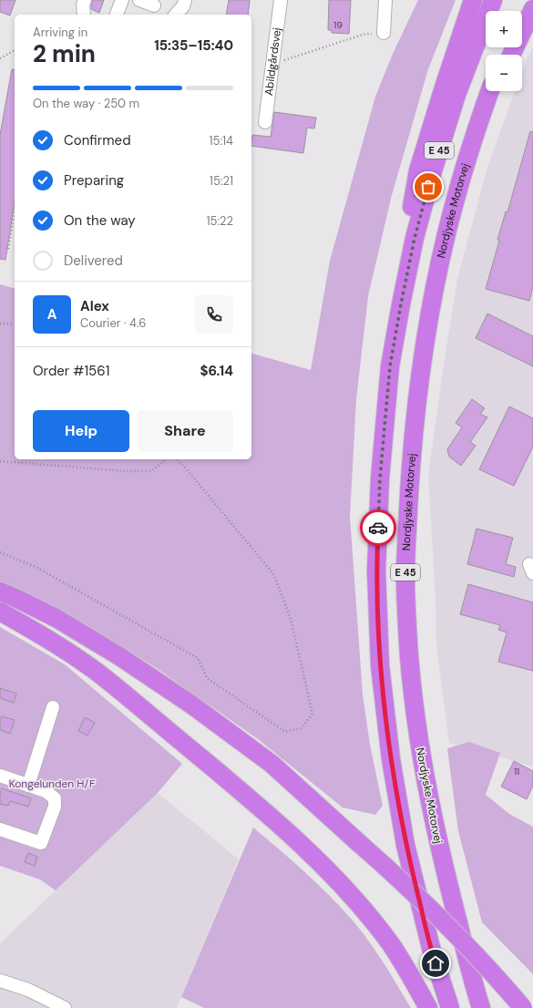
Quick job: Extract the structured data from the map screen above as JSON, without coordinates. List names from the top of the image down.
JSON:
{
  "streets": {
    "highway": ["E 45", "Nordjyske Motorvej"],
    "street": ["Abildgårdsvej"]
  },
  "parks": ["Kongelunden H/F"],
  "house_numbers": ["19", "11"],
  "page": {
    "map_buttons": ["+", "−"],
    "heading": ["2 min", "Arriving in", "15:35–15:40"],
    "panel": [
      "Alex",
      "Courier · 4.6",
      "Order #1561",
      "$6.14"
    ],
    "bar": "On the way · 250 m",
    "list": [
      ["Confirmed", "15:14"],
      ["Preparing", "15:21"],
      ["On the way", "15:22"],
      "Delivered"
    ],
    "round": "A",
    "buttons": ["Help", "Share"]
  }
}
